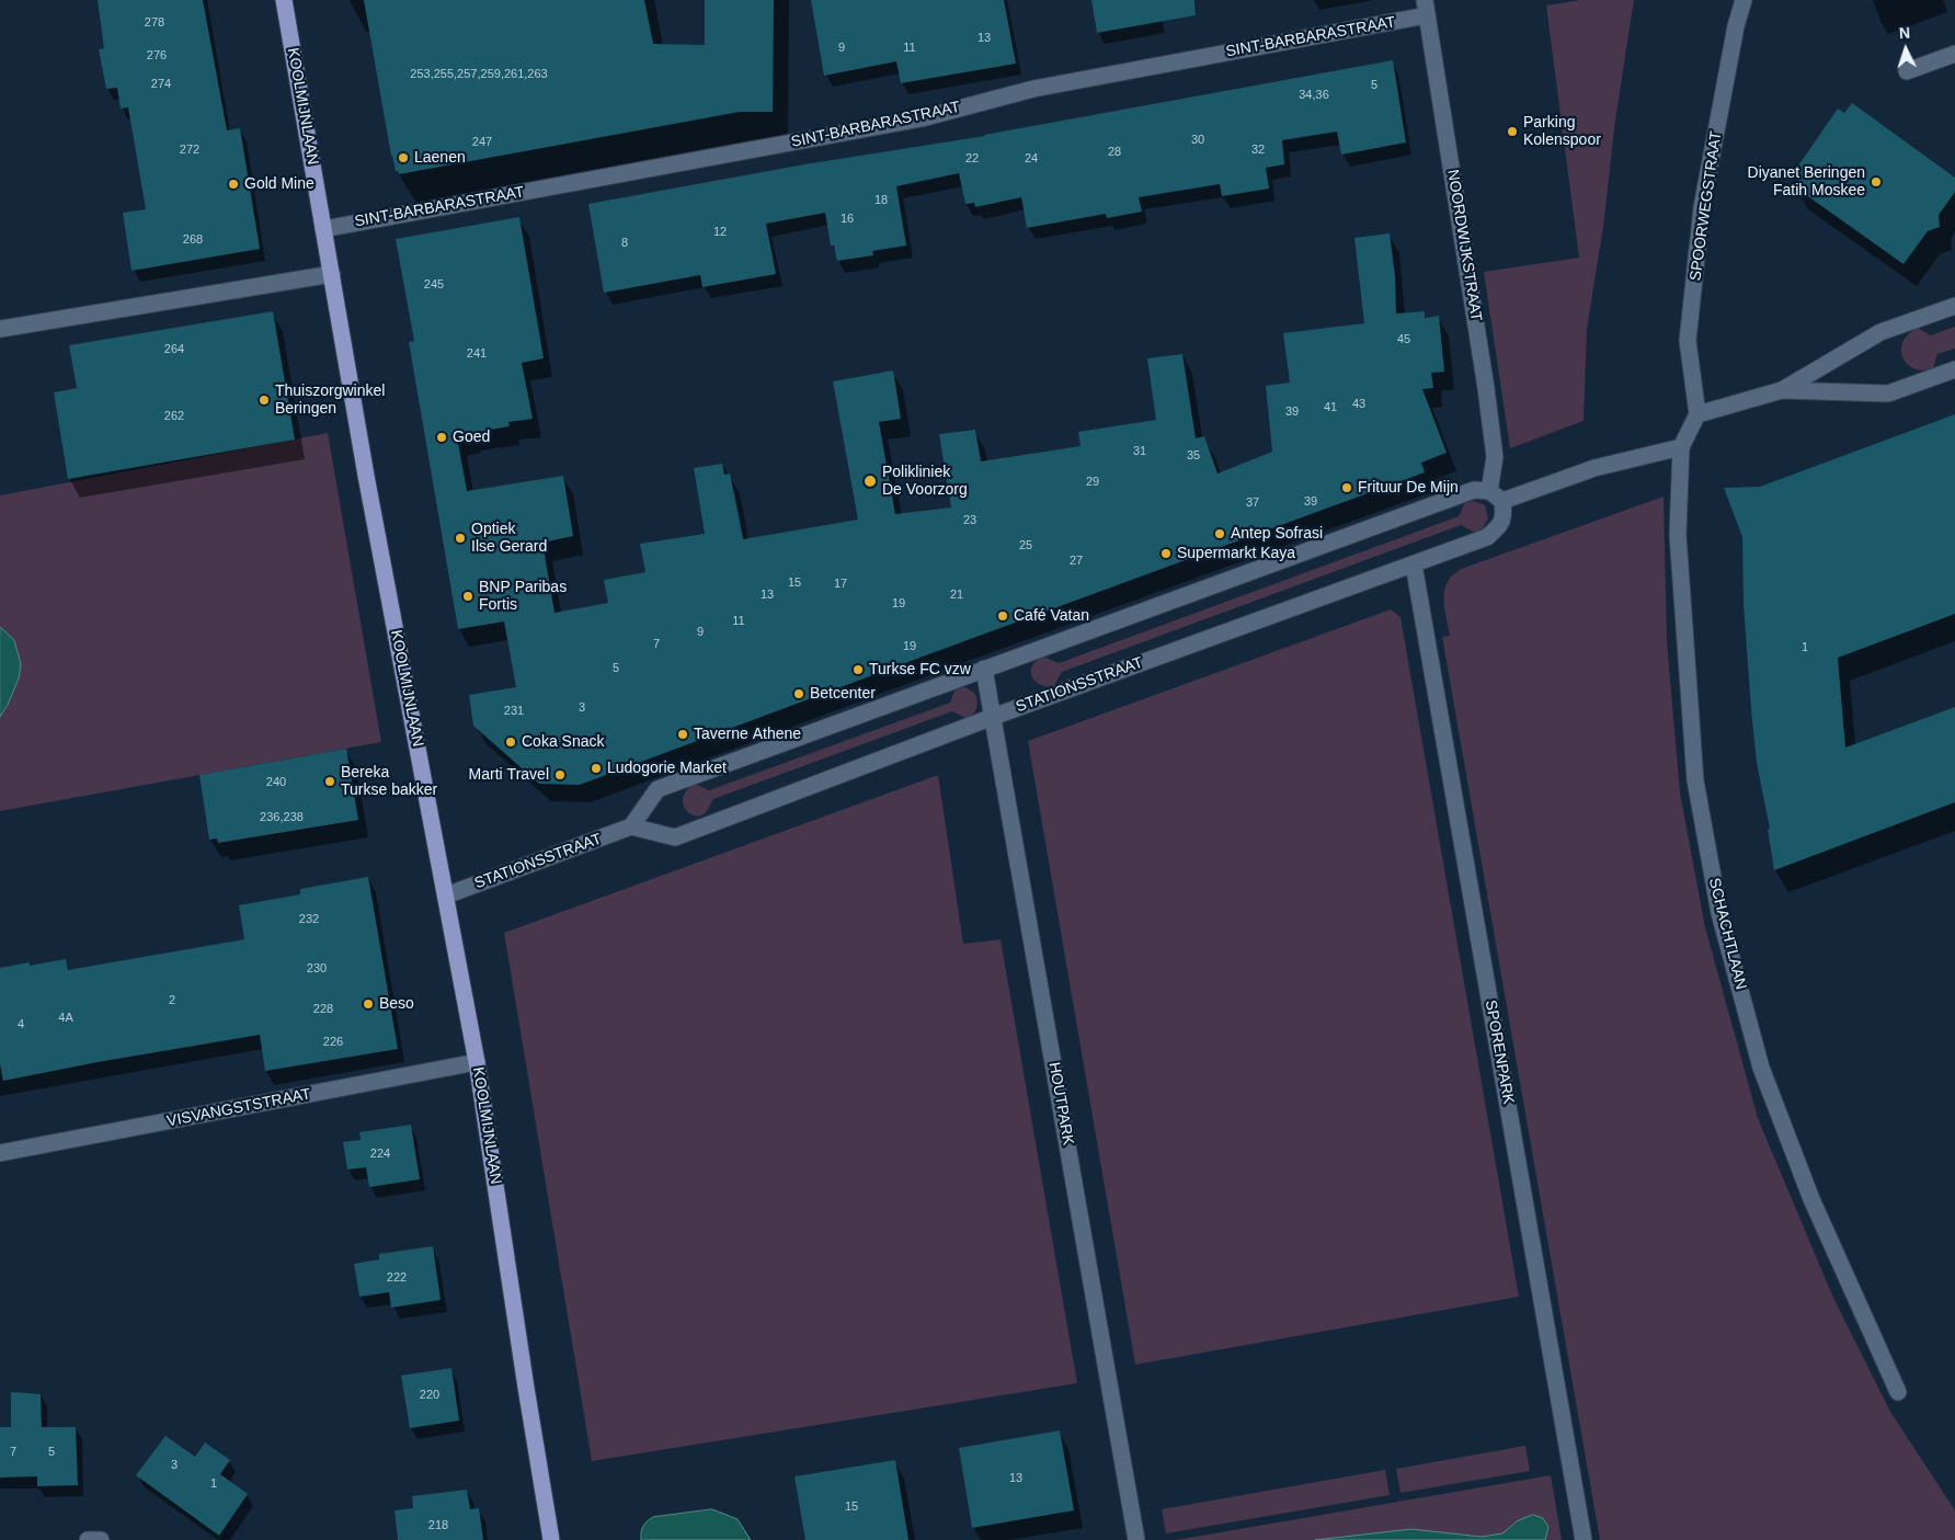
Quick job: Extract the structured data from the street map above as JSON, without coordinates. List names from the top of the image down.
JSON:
{
  "streets": {
    "main road": ["KOOLMIJNLAAN"],
    "street": [
      "SINT-BARBARASTRAAT",
      "SPOORWEGSTRAAT",
      "NOORDWIJKSTRAAT",
      "STATIONSSTRAAT",
      "SCHACHTLAAN",
      "SPORENPARK",
      "HOUTPARK",
      "VISVANGSTSTRAAT"
    ]
  },
  "crossings": [
    ["SINT-BARBARASTRAAT", "KOOLMIJNLAAN"],
    ["SINT-BARBARASTRAAT", "NOORDWIJKSTRAAT"],
    ["KOOLMIJNLAAN", "STATIONSSTRAAT"],
    ["KOOLMIJNLAAN", "VISVANGSTSTRAAT"],
    ["NOORDWIJKSTRAAT", "STATIONSSTRAAT"],
    ["STATIONSSTRAAT", "SPORENPARK"],
    ["STATIONSSTRAAT", "HOUTPARK"]
  ],
  "places": [
    "Parking Kolenspoor",
    "Laenen",
    "Diyanet Beringen Fatih Moskee",
    "Gold Mine",
    "Thuiszorgwinkel Beringen",
    "Goed",
    "Polikliniek De Voorzorg",
    "Frituur De Mijn",
    "Antep Sofrasi",
    "Optiek Ilse Gerard",
    "Supermarkt Kaya",
    "BNP Paribas Fortis",
    "Café Vatan",
    "Turkse FC vzw",
    "Betcenter",
    "Taverne Athene",
    "Coka Snack",
    "Ludogorie Market",
    "Marti Travel",
    "Bereka Turkse bakker",
    "Beso"
  ],
  "house_numbers": [
    "278",
    "13",
    "9",
    "11",
    "276",
    "253,255,257,259,261,263",
    "274",
    "5",
    "34,36",
    "30",
    "247",
    "272",
    "32",
    "28",
    "22",
    "24",
    "18",
    "16",
    "12",
    "268",
    "8",
    "245",
    "45",
    "264",
    "241",
    "43",
    "41",
    "39",
    "262",
    "31",
    "35",
    "29",
    "39",
    "37",
    "23",
    "25",
    "27",
    "15",
    "17",
    "13",
    "21",
    "19",
    "11",
    "9",
    "7",
    "19",
    "1",
    "5",
    "3",
    "231",
    "240",
    "236,238",
    "232",
    "230",
    "2",
    "228",
    "4A",
    "4",
    "226",
    "224",
    "222",
    "220",
    "7",
    "5",
    "3",
    "13",
    "1",
    "15",
    "218"
  ],
  "north": "top"
}
